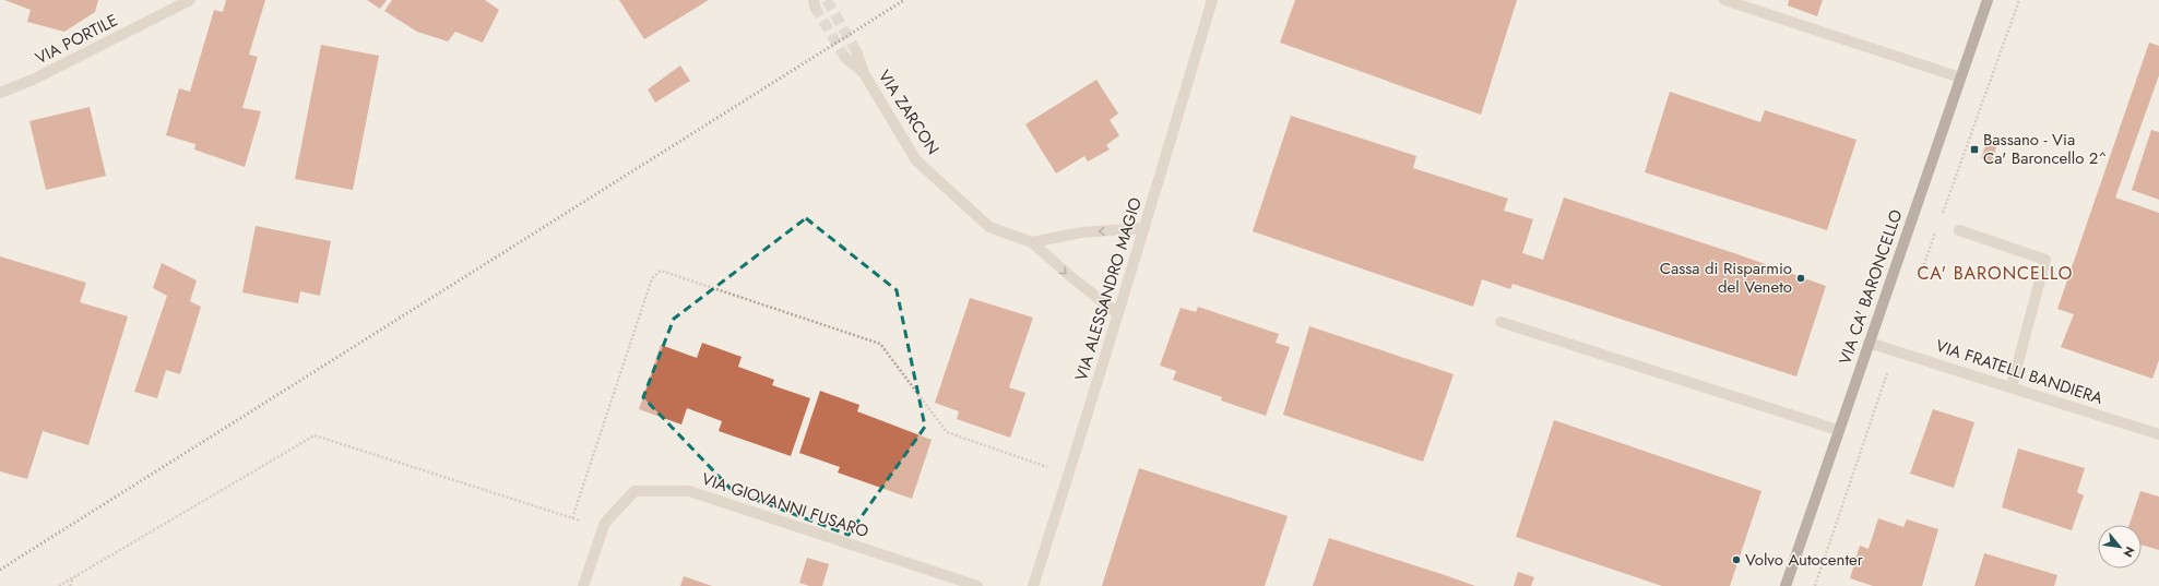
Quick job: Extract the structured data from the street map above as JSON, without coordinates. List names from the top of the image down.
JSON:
{
  "streets": {
    "main road": ["VIA CA' BARONCELLO"],
    "street": [
      "VIA PORTILE",
      "VIA ZARCON",
      "VIA ALESSANDRO MAGIO",
      "VIA FRATELLI BANDIERA",
      "VIA GIOVANNI FUSARO"
    ]
  },
  "crossings": [
    ["VIA CA' BARONCELLO", "VIA FRATELLI BANDIERA"]
  ],
  "districts": ["CA' BARONCELLO"],
  "places": {
    "transit": ["Bassano - Via Ca' Baroncello 2^"],
    "other": ["Cassa di Risparmio del Veneto", "Volvo Autocenter"]
  },
  "north": "bottom right"
}
